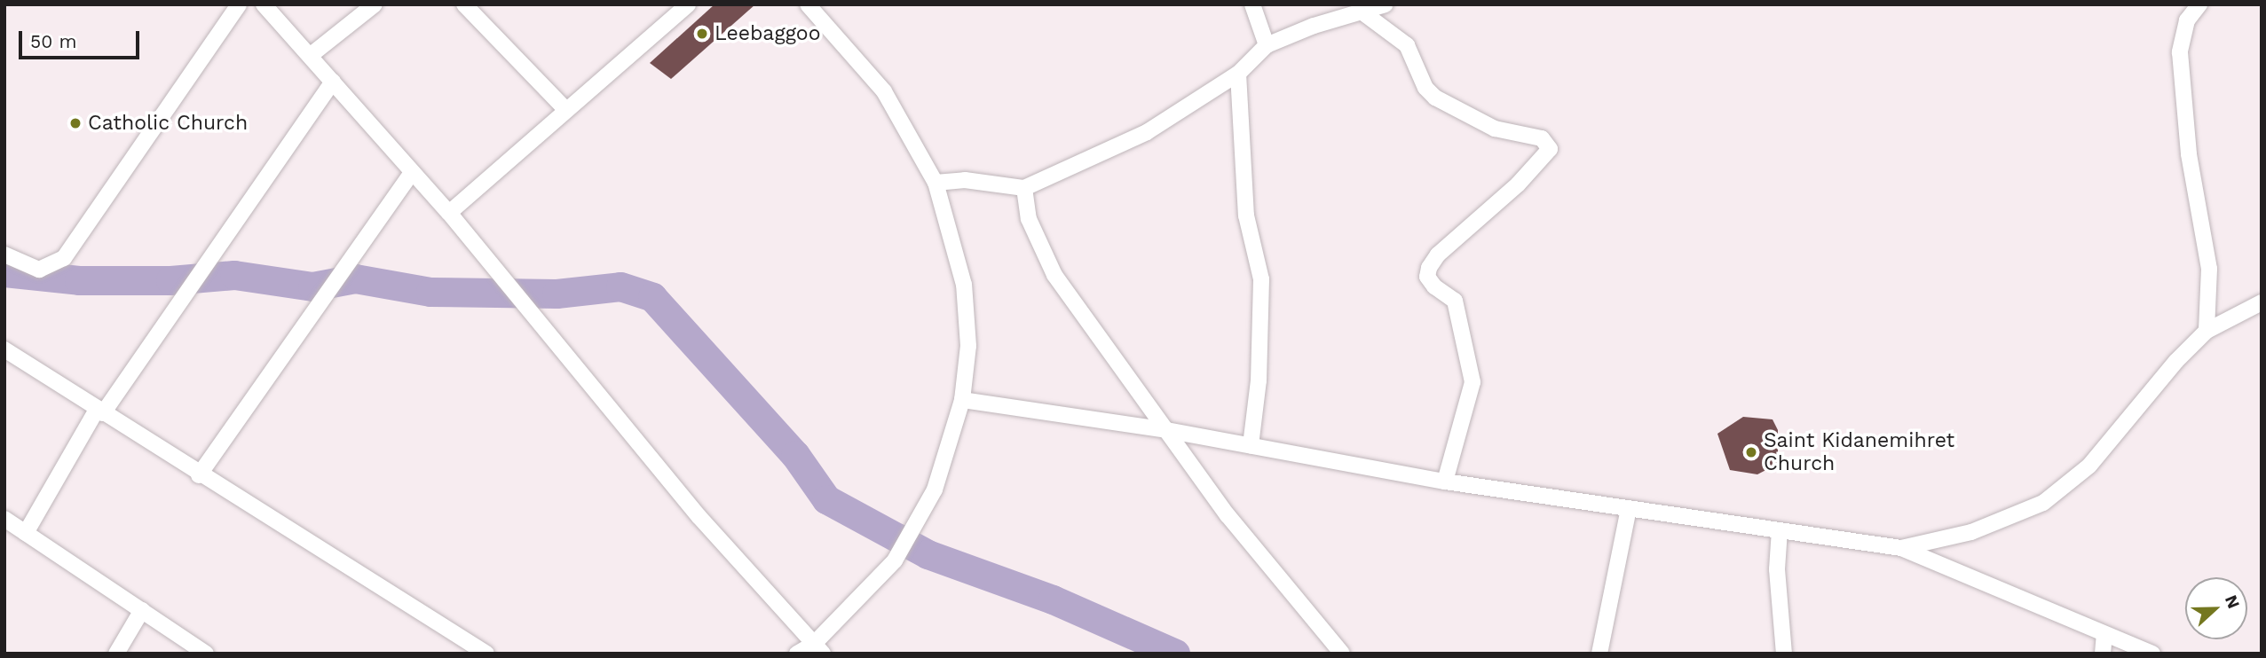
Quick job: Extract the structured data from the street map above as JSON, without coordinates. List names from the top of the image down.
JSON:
{
  "places": ["Leebaggoo", "Catholic Church", "Saint Kidanemihret Church"],
  "scale_bar": "50 m",
  "north": "right"
}
